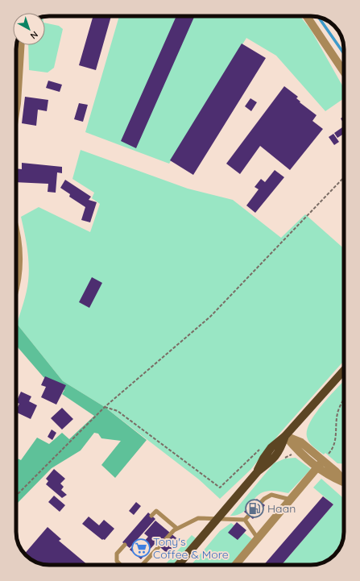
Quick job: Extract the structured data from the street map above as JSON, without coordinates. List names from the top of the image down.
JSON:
{
  "places": {
    "fuel station": ["Haan"],
    "supermarket": ["Tony's Coffee & More"]
  },
  "north": "bottom right"
}
